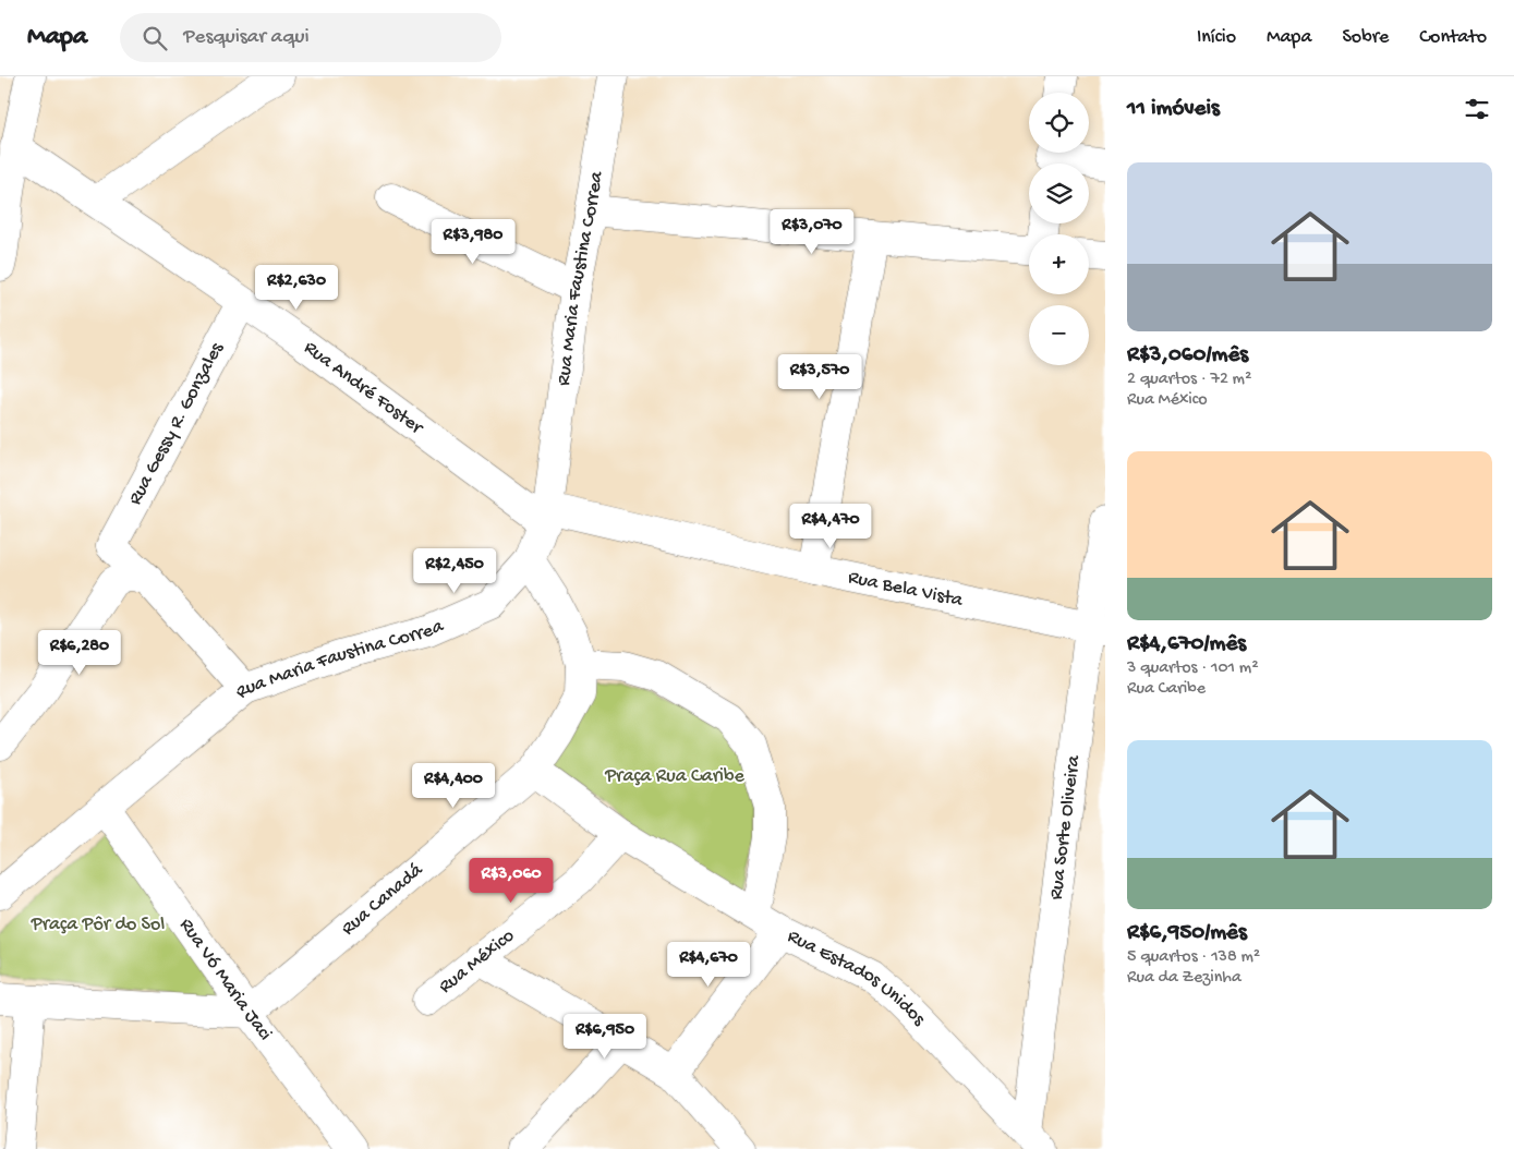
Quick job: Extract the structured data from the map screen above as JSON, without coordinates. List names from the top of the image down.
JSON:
{
  "streets": {
    "street": [
      "Rua Maria Faustina Correa",
      "Rua André Foster",
      "Rua Gessy R. Gonzales",
      "Rua Bela Vista",
      "Rua Sorte Oliveira",
      "Rua Canadá",
      "Rua México",
      "Rua Vó Maria Jaci",
      "Rua Estados Unidos"
    ]
  },
  "crossings": [
    ["Rua Maria Faustina Correa", "Rua André Foster"],
    ["Rua Maria Faustina Correa", "Rua Bela Vista"],
    ["Rua Maria Faustina Correa", "Rua Canadá"],
    ["Rua Maria Faustina Correa", "Rua Vó Maria Jaci"],
    ["Rua André Foster", "Rua Gessy R. Gonzales"],
    ["Rua André Foster", "Rua Bela Vista"],
    ["Rua Bela Vista", "Rua Sorte Oliveira"],
    ["Rua Sorte Oliveira", "Rua Estados Unidos"],
    ["Rua Canadá", "Rua Vó Maria Jaci"],
    ["Rua Canadá", "Rua Estados Unidos"],
    ["Rua México", "Rua Estados Unidos"]
  ],
  "parks": ["Praça Rua Caribe", "Praça Pôr do Sol"],
  "page": {
    "header": "Mapa",
    "search": "Pesquisar aqui",
    "nav": [
      "Início",
      "Mapa",
      "Sobre",
      "Contato"
    ],
    "heading": "11 imóveis",
    "map_buttons": ["+", "−"],
    "list": [
      {
        "name": "R$3,060/mês",
        "note": "2 quartos · 72 m² · Rua México"
      },
      {
        "name": "R$4,670/mês",
        "note": "3 quartos · 101 m² · Rua Caribe"
      },
      {
        "name": "R$6,950/mês",
        "note": "5 quartos · 138 m² · Rua da Zezinha"
      }
    ],
    "price": [
      "R$3,070",
      "R$3,980",
      "R$2,630",
      "R$3,570",
      "R$4,470",
      "R$2,450",
      "R$6,280",
      "R$4,400",
      "R$3,060",
      "R$4,670",
      "R$6,950"
    ]
  }
}
